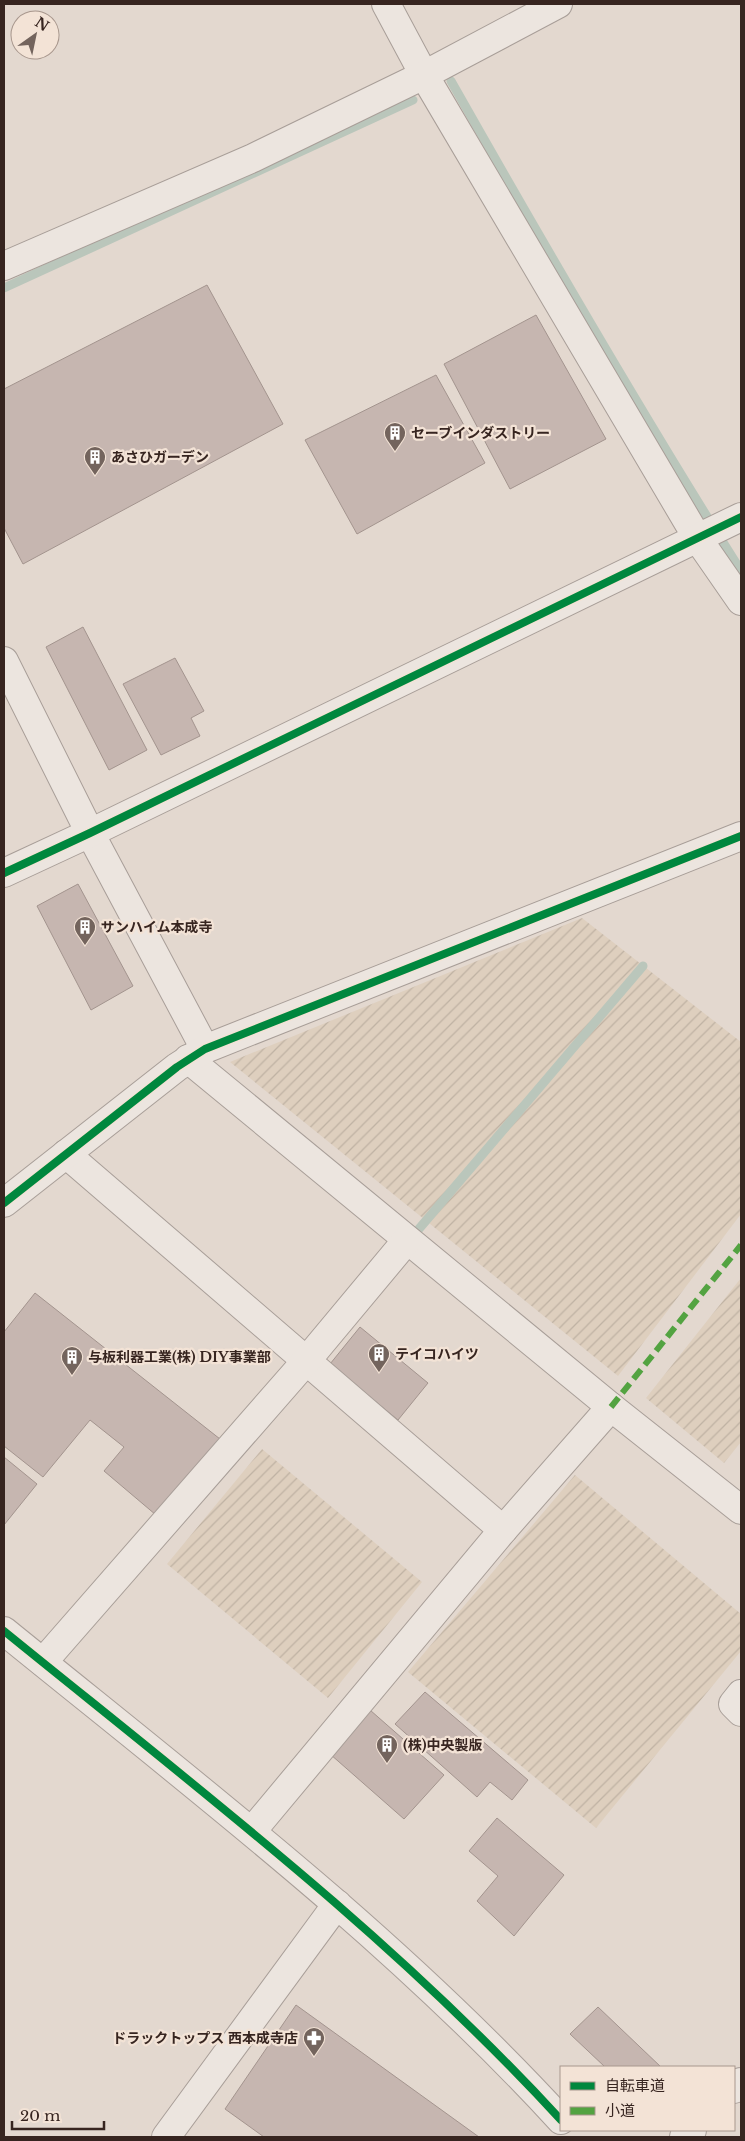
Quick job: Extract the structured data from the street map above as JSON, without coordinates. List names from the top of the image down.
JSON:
{
  "places": {
    "building": [
      "セーブインダストリー",
      "あさひガーデン",
      "サンハイム本成寺",
      "テイコハイツ",
      "与板利器工業(株) DIY事業部",
      "(株)中央製版"
    ],
    "pharmacy": ["ドラックトップス 西本成寺店"]
  },
  "legend": ["自転車道", "小道"],
  "scale_bar": "20 m",
  "north": "top right"
}
